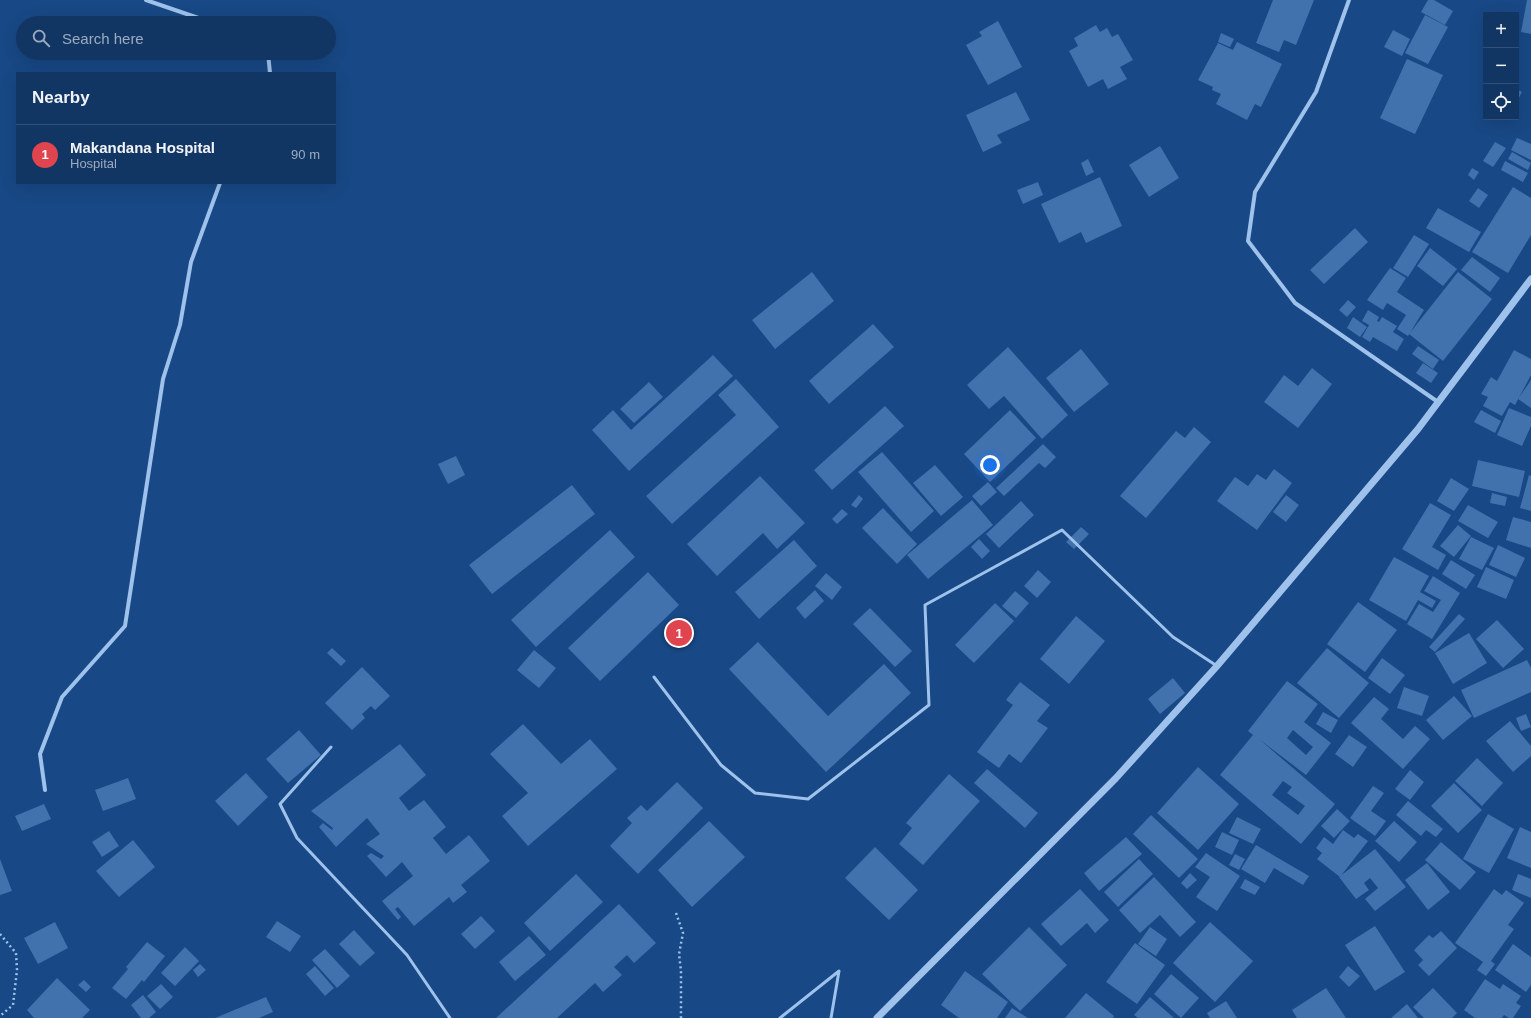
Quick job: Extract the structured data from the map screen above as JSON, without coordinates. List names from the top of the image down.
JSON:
{
  "page": {
    "map_buttons": ["+", "−"],
    "search": "Search here",
    "heading": "Nearby",
    "list": [
      {
        "mark": "1",
        "name": "Makandana Hospital",
        "note": "Hospital",
        "value": "90 m"
      }
    ],
    "pins": "1"
  }
}
